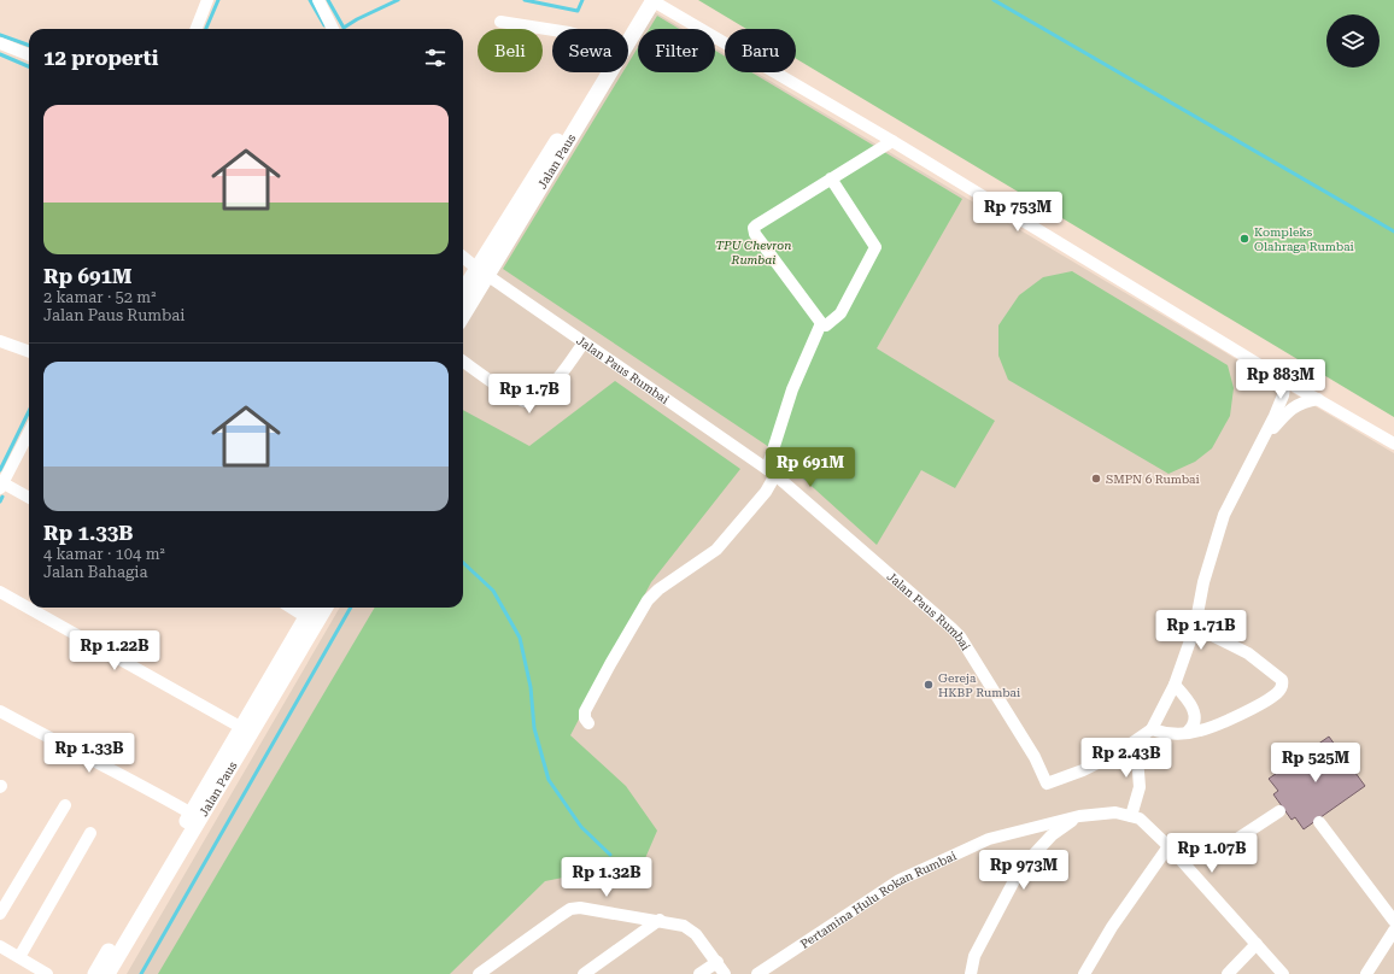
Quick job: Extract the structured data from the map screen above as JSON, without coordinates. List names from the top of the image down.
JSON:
{
  "streets": {
    "main road": ["Jalan Paus"],
    "street": ["Jalan Paus Rumbai", "Pertamina Hulu Rokan Rumbai"]
  },
  "crossings": [
    ["Jalan Paus", "Jalan Paus Rumbai"]
  ],
  "parks": ["TPU Chevron Rumbai"],
  "places": ["Kompleks Olahraga Rumbai", "SMPN 6 Rumbai", "Gereja HKBP Rumbai"],
  "page": {
    "chip": [
      "Beli",
      "Sewa",
      "Filter",
      "Baru"
    ],
    "heading": "12 properti",
    "list": [
      {
        "name": "Rp 691M",
        "note": "2 kamar · 52 m² · Jalan Paus Rumbai"
      },
      {
        "name": "Rp 1.33B",
        "note": "4 kamar · 104 m² · Jalan Bahagia"
      }
    ],
    "price": [
      "Rp 753M",
      "Rp 883M",
      "Rp 1.7B",
      "Rp 691M",
      "Rp 1.71B",
      "Rp 1.22B",
      "Rp 1.33B",
      "Rp 2.43B",
      "Rp 525M",
      "Rp 1.07B",
      "Rp 973M",
      "Rp 1.32B"
    ]
  }
}
